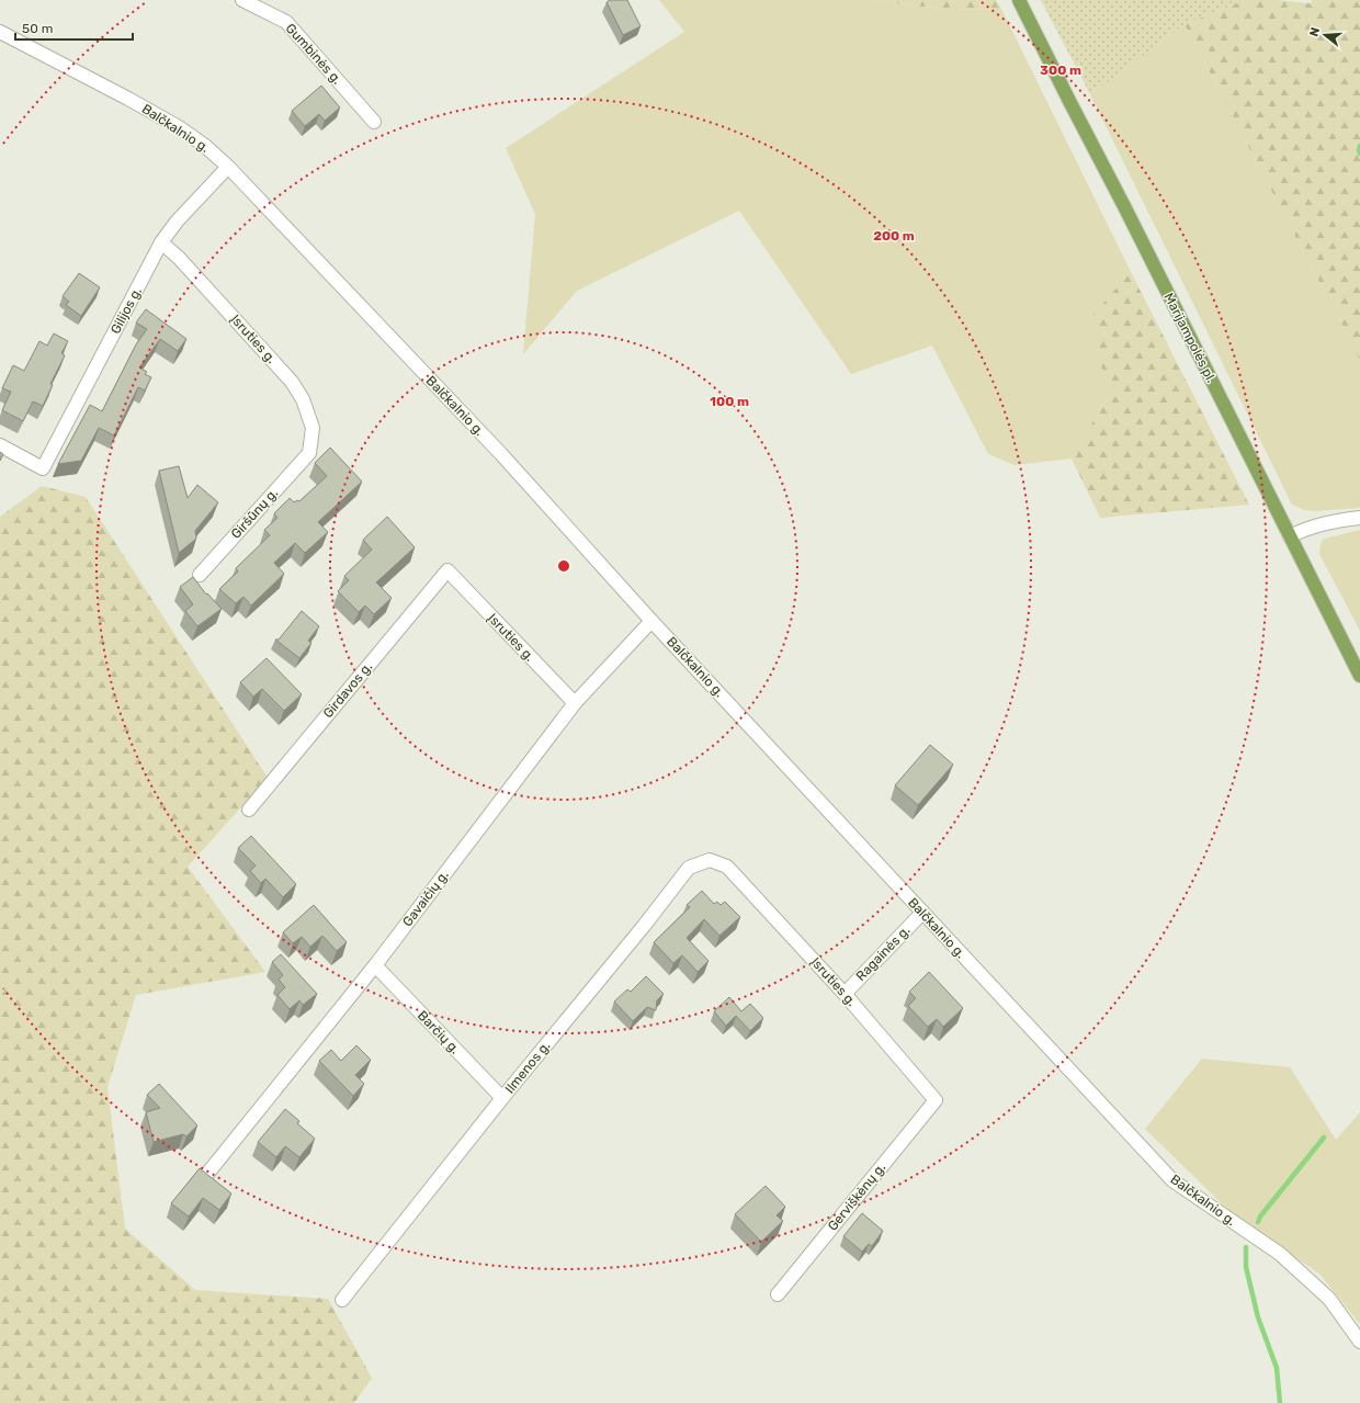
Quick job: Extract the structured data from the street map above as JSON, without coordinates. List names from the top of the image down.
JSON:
{
  "streets": {
    "main road": ["Marijampolės pl."],
    "street": [
      "Gumbinės g.",
      "Balčkalnio g.",
      "Gilijos g.",
      "Įsruties g.",
      "Giršūnų g.",
      "Girdavos g.",
      "Gavaičių g.",
      "Ragainės g.",
      "Barčių g.",
      "Ilmenos g.",
      "Gerviškėnų g."
    ]
  },
  "crossings": [
    ["Balčkalnio g.", "Gilijos g."],
    ["Balčkalnio g.", "Gavaičių g."],
    ["Balčkalnio g.", "Ragainės g."],
    ["Gilijos g.", "Įsruties g."],
    ["Įsruties g.", "Giršūnų g."],
    ["Įsruties g.", "Girdavos g."],
    ["Įsruties g.", "Gavaičių g."],
    ["Įsruties g.", "Ragainės g."],
    ["Įsruties g.", "Ilmenos g."],
    ["Įsruties g.", "Gerviškėnų g."],
    ["Gavaičių g.", "Barčių g."],
    ["Barčių g.", "Ilmenos g."]
  ],
  "scale_bar": "50 m",
  "north": "left",
  "rings": ["300 m", "200 m", "100 m"]
}
